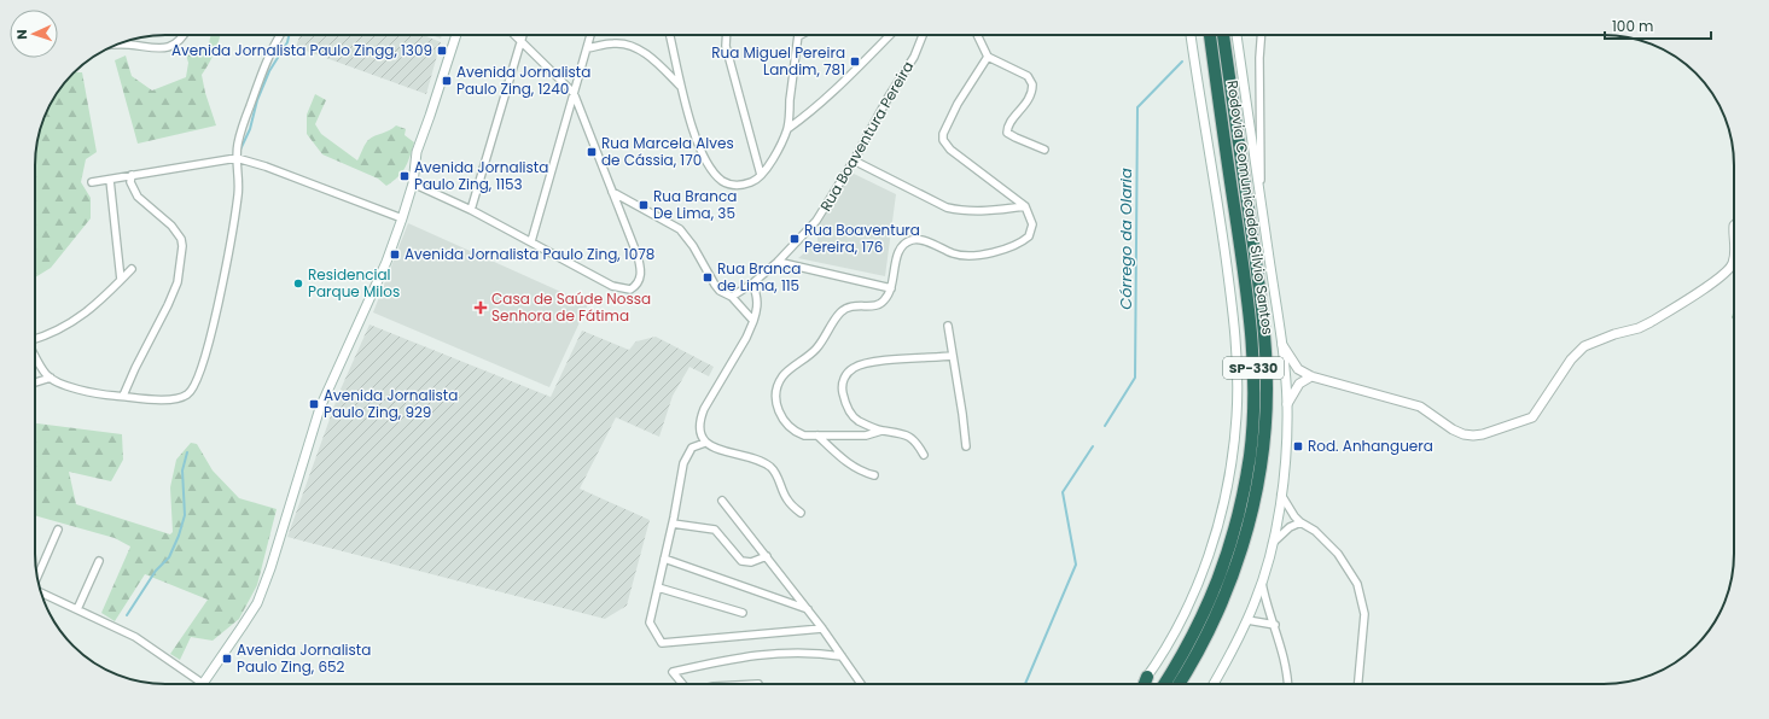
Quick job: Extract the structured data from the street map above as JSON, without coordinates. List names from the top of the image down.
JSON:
{
  "streets": {
    "highway": ["Rodovia Comunicador Silvio Santos", "SP-330"],
    "street": ["Rua Boaventura Pereira"]
  },
  "water": ["Córrego da Olaria"],
  "places": {
    "transit": [
      "Avenida Jornalista Paulo Zingg, 1309",
      "Rua Miguel Pereira Landim, 781",
      "Avenida Jornalista Paulo Zing, 1240",
      "Rua Marcela Alves de Cássia, 170",
      "Avenida Jornalista Paulo Zing, 1153",
      "Rua Branca De Lima, 35",
      "Rua Boaventura Pereira, 176",
      "Avenida Jornalista Paulo Zing, 1078",
      "Rua Branca de Lima, 115",
      "Avenida Jornalista Paulo Zing, 929",
      "Rod. Anhanguera",
      "Avenida Jornalista Paulo Zing, 652"
    ],
    "other": ["Residencial Parque Milos"],
    "health": ["Casa de Saúde Nossa Senhora de Fátima"]
  },
  "scale_bar": "100 m",
  "north": "left"
}
